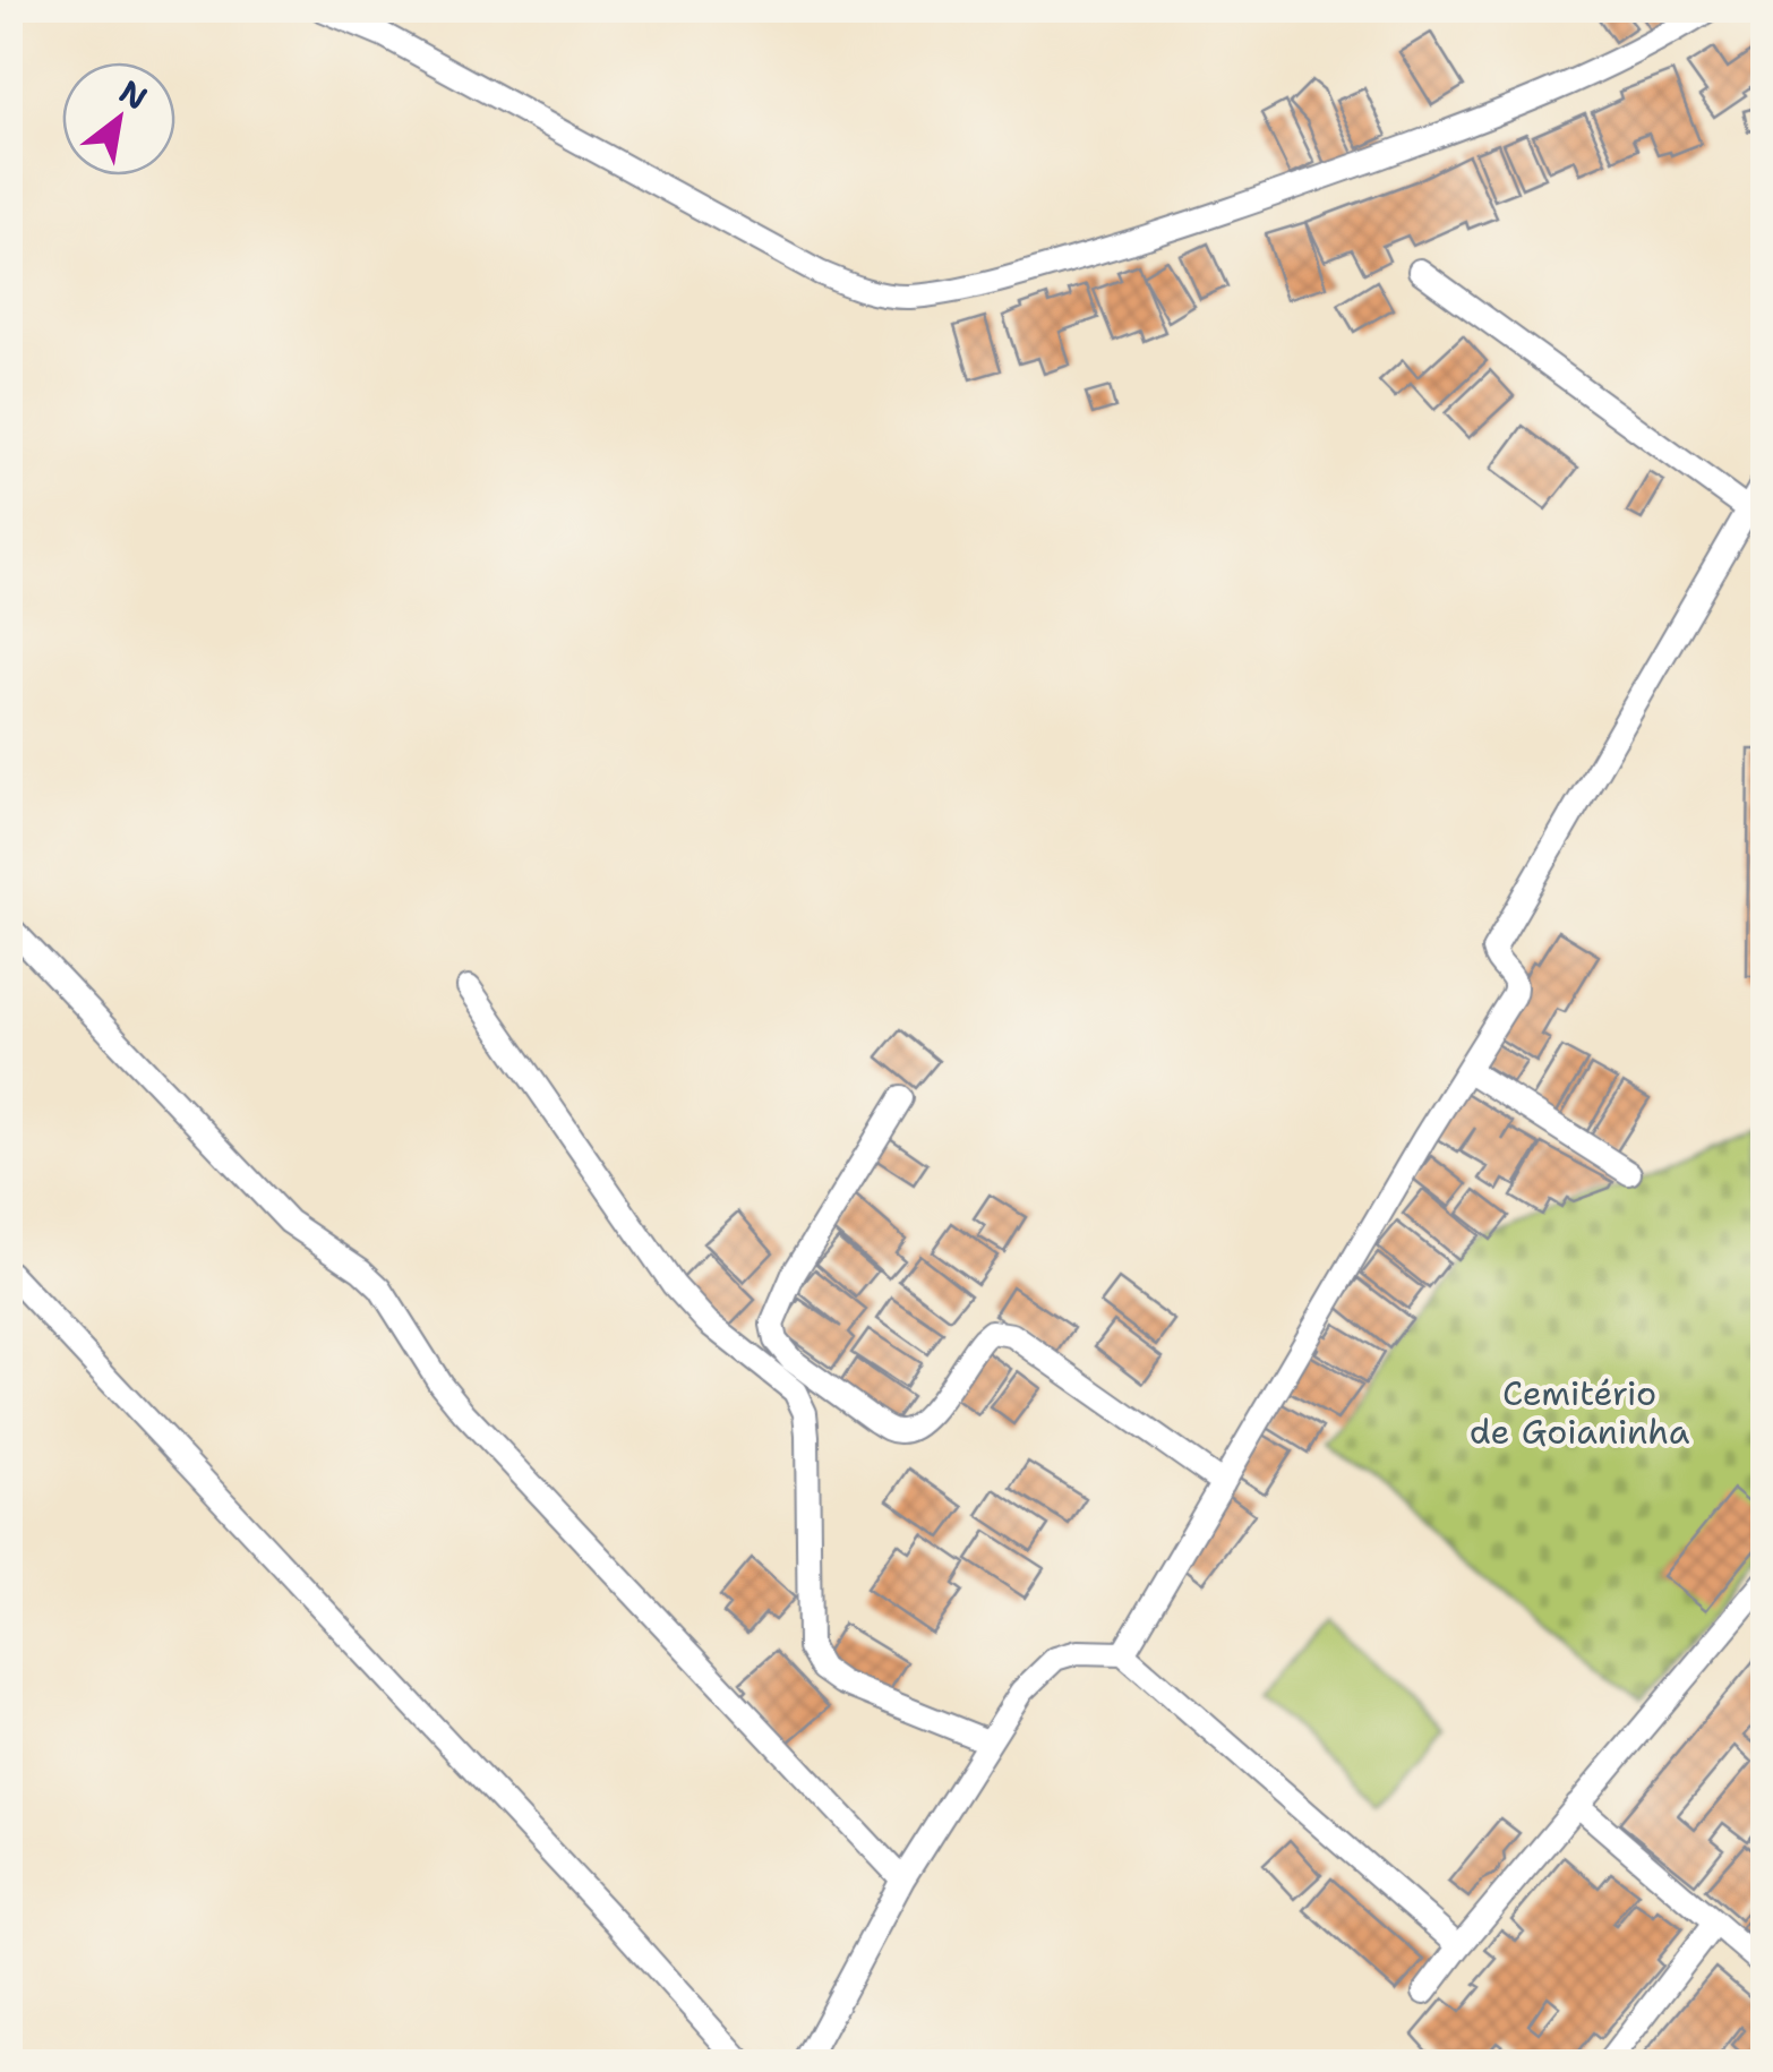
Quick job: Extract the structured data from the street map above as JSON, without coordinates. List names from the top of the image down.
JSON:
{
  "parks": ["Cemitério de Goianinha"],
  "north": "top right"
}
